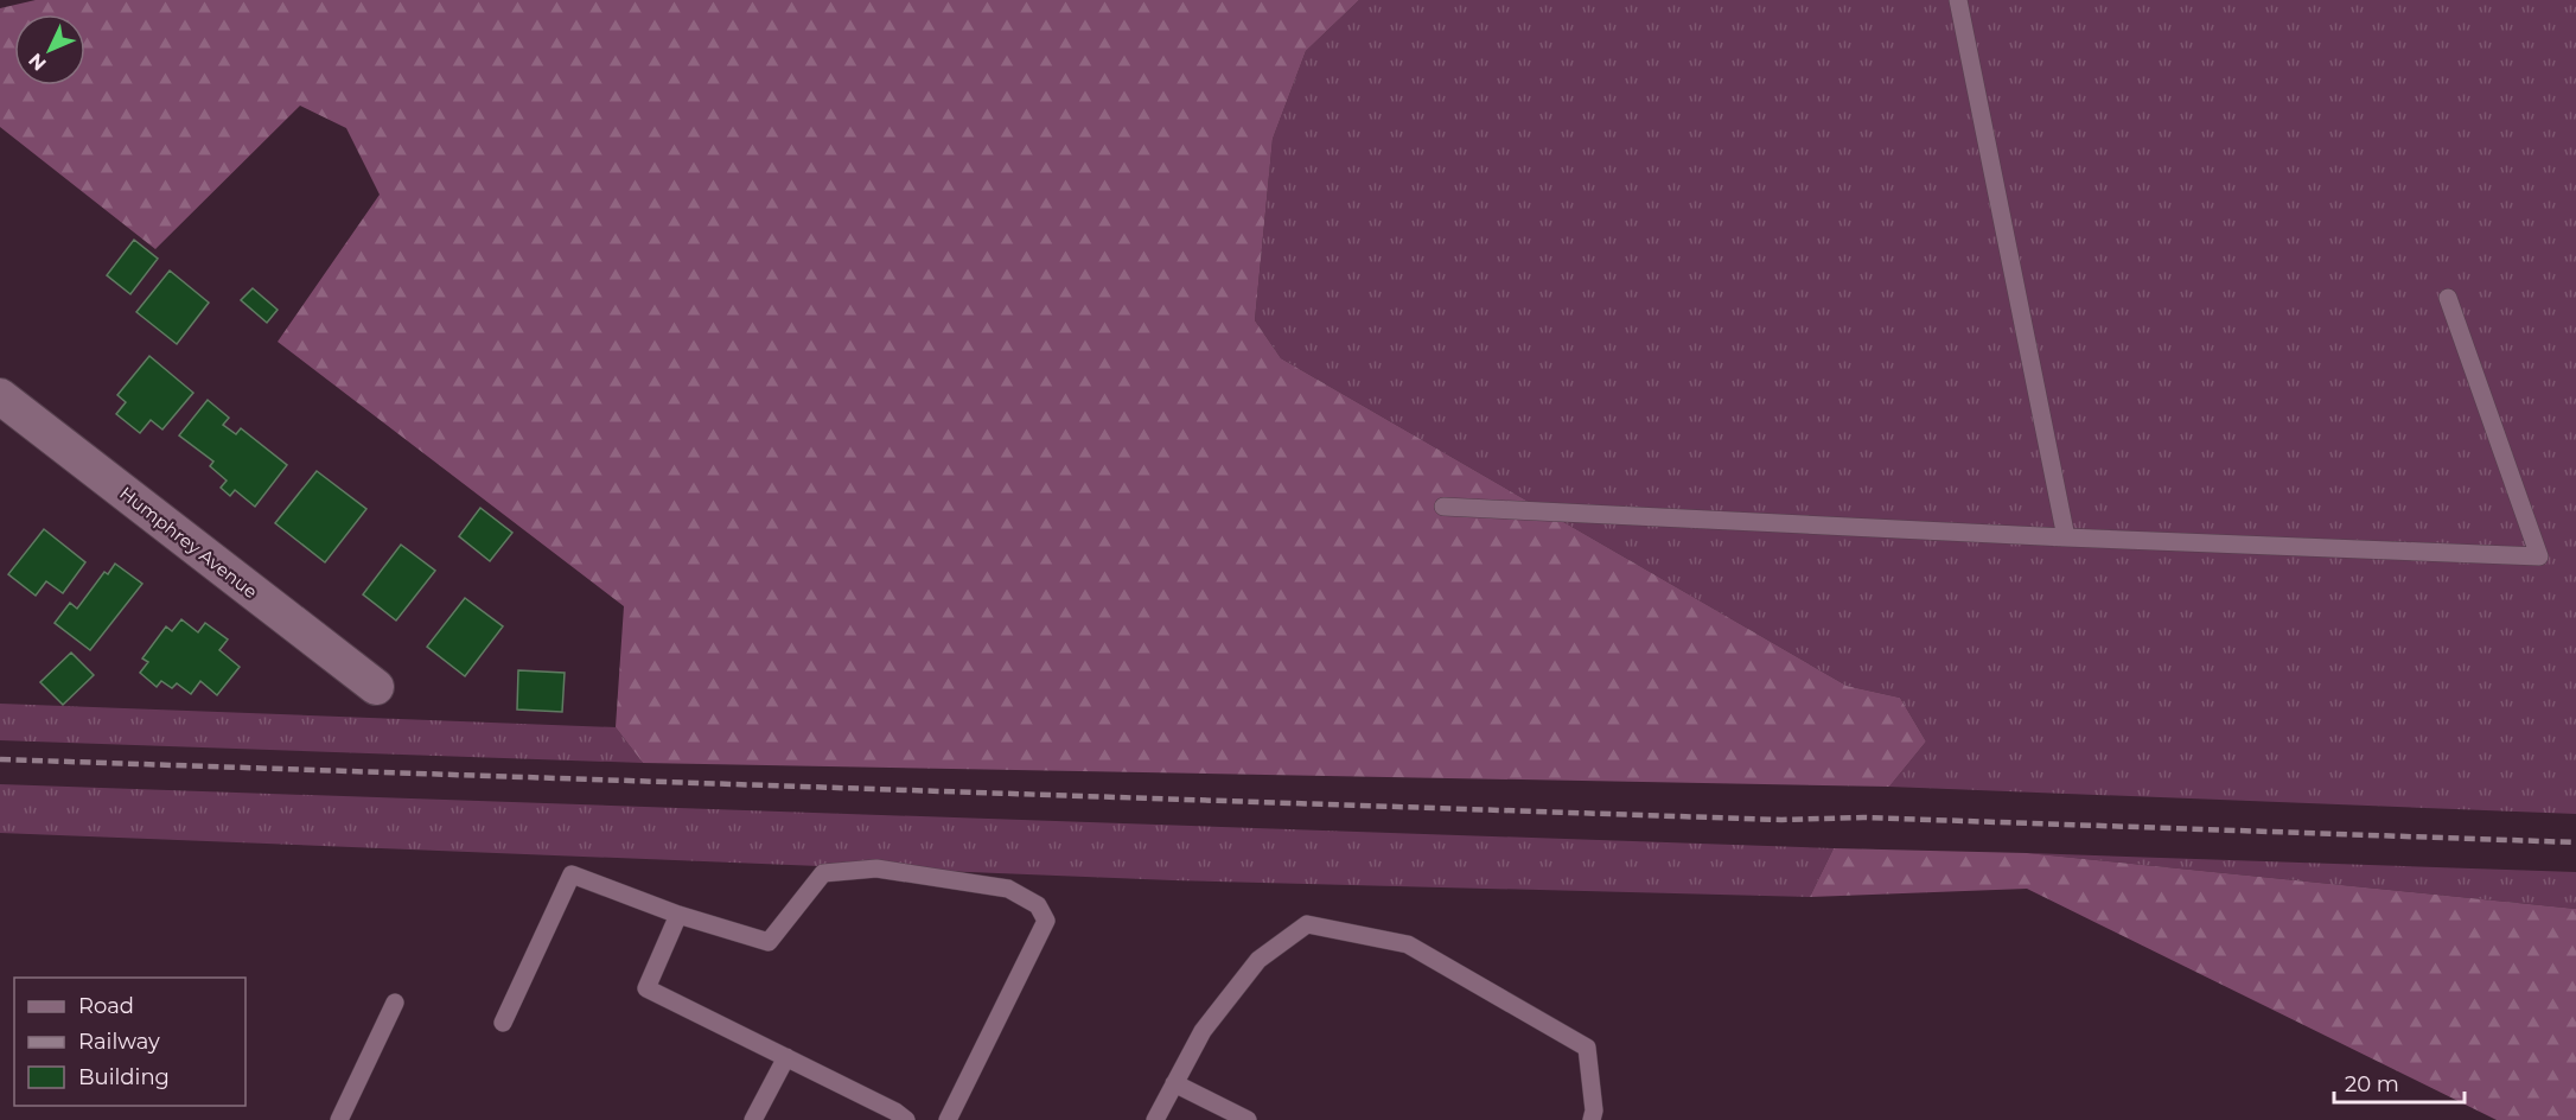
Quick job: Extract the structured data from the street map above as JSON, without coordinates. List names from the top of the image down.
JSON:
{
  "streets": {
    "street": ["Humphrey Avenue"]
  },
  "legend": ["Road", "Railway", "Building"],
  "scale_bar": "20 m",
  "north": "bottom left"
}
